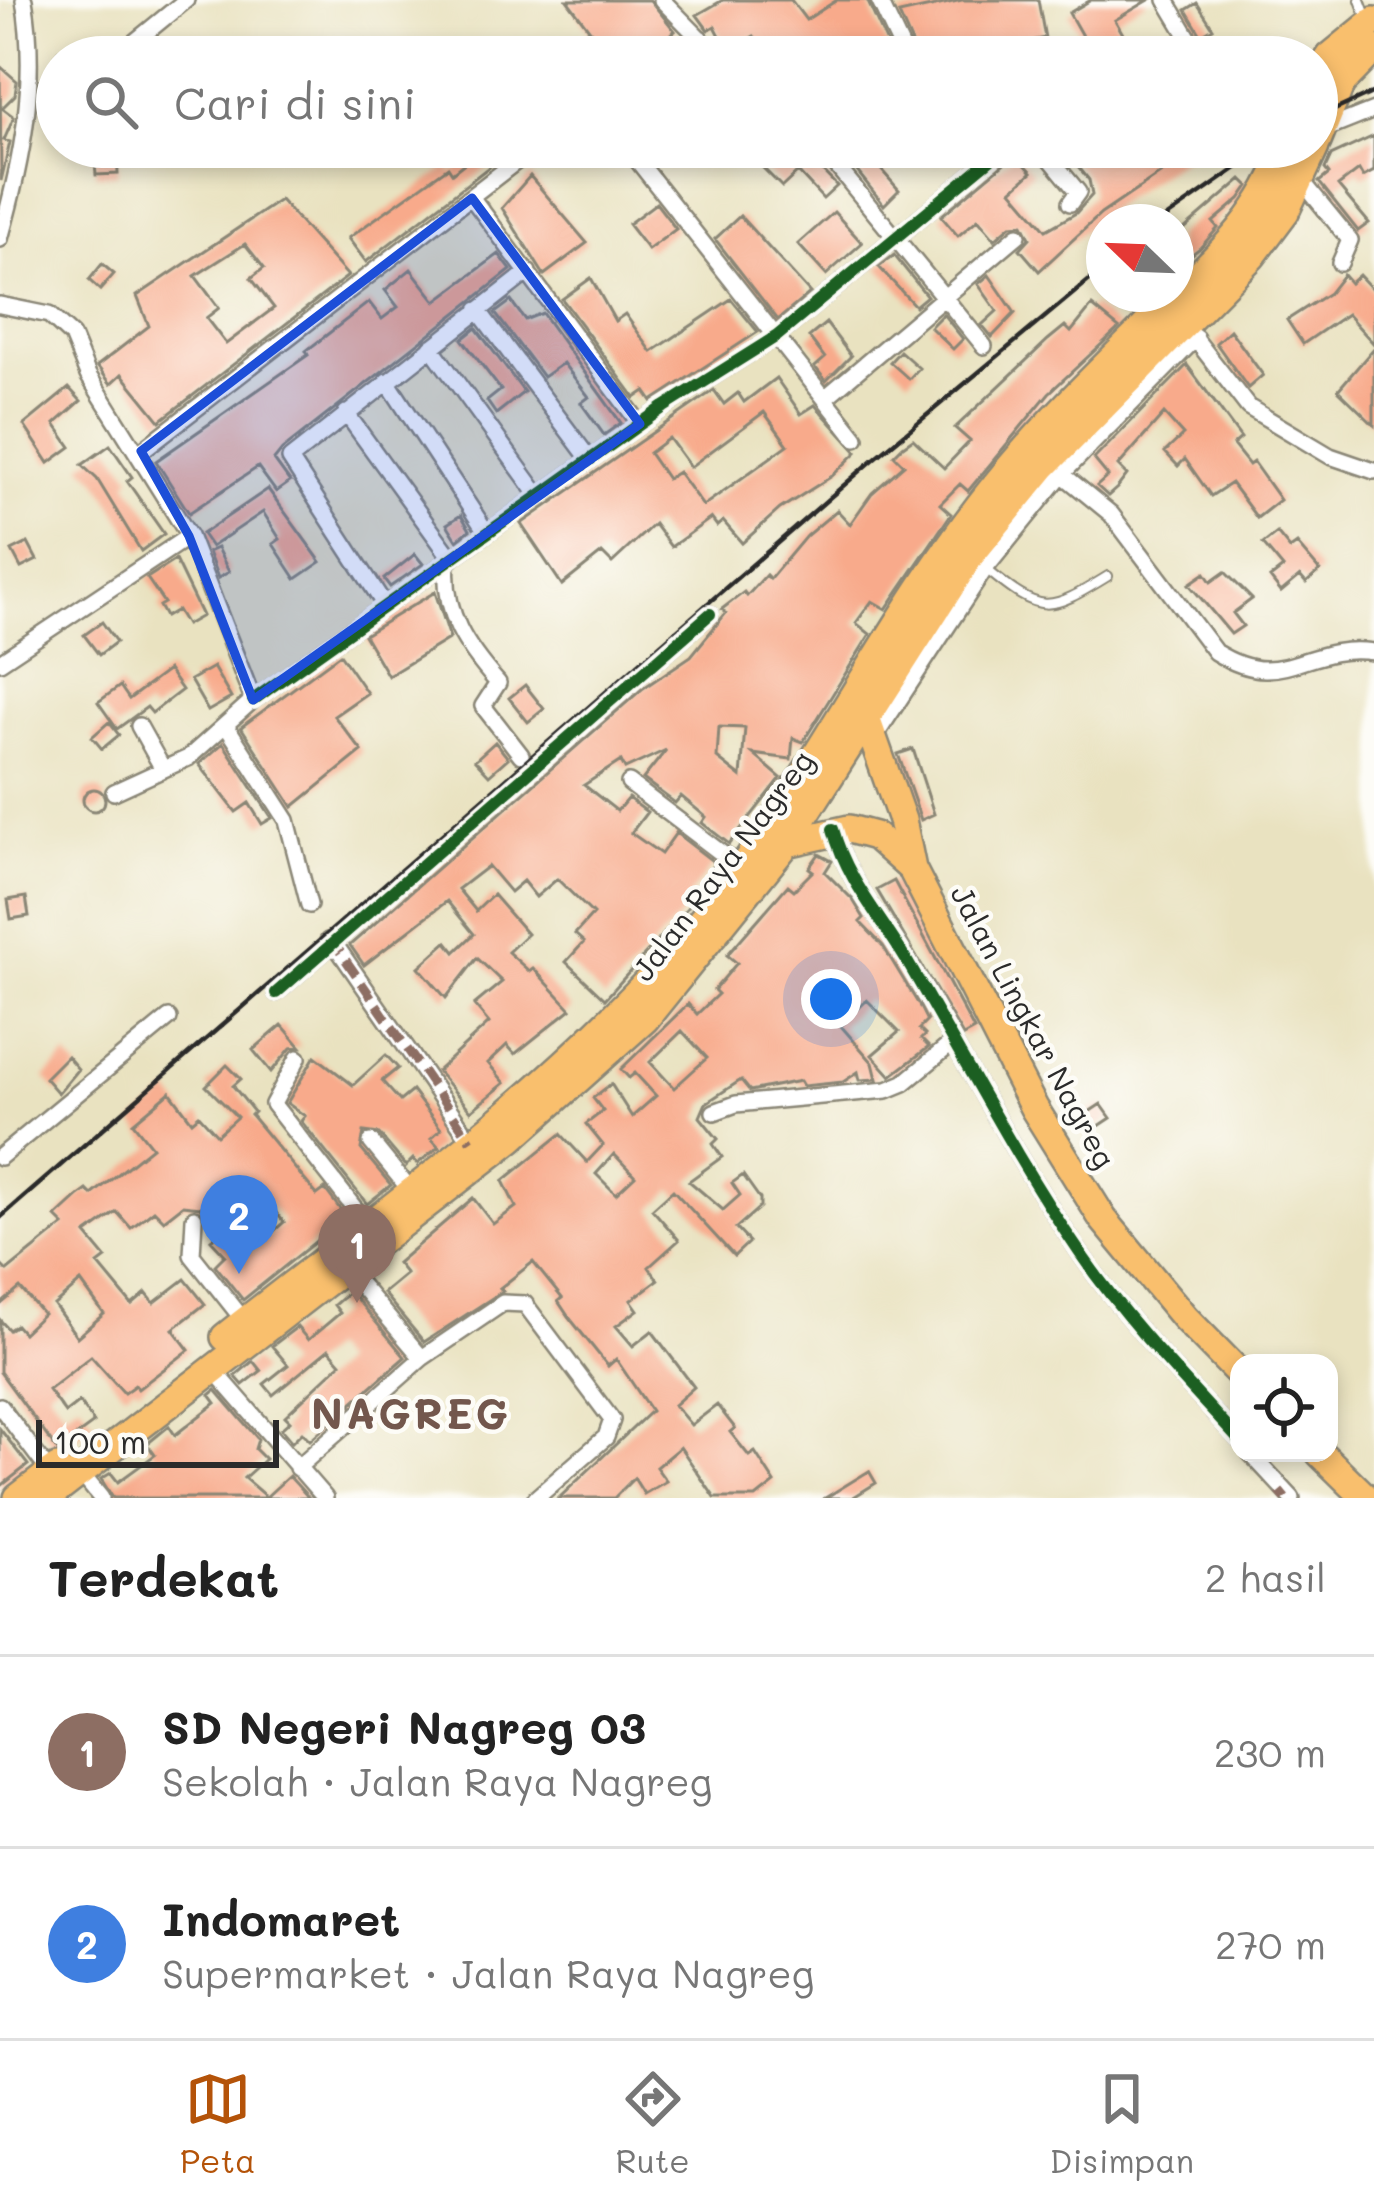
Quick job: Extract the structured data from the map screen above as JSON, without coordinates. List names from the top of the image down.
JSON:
{
  "streets": {
    "highway": ["Jalan Raya Nagreg", "Jalan Lingkar Nagreg"]
  },
  "districts": ["NAGREG"],
  "scale_bar": "100 m",
  "north": "top left",
  "page": {
    "search": "Cari di sini",
    "pins": ["2", "1"],
    "scale": "100 m",
    "heading": ["Terdekat", "2 hasil"],
    "list": [
      {
        "mark": "1",
        "name": "SD Negeri Nagreg 03",
        "note": "Sekolah · Jalan Raya Nagreg",
        "value": "230 m"
      },
      {
        "mark": "2",
        "name": "Indomaret",
        "note": "Supermarket · Jalan Raya Nagreg",
        "value": "270 m"
      }
    ],
    "nav": ["Peta", "Rute", "Disimpan"]
  }
}
